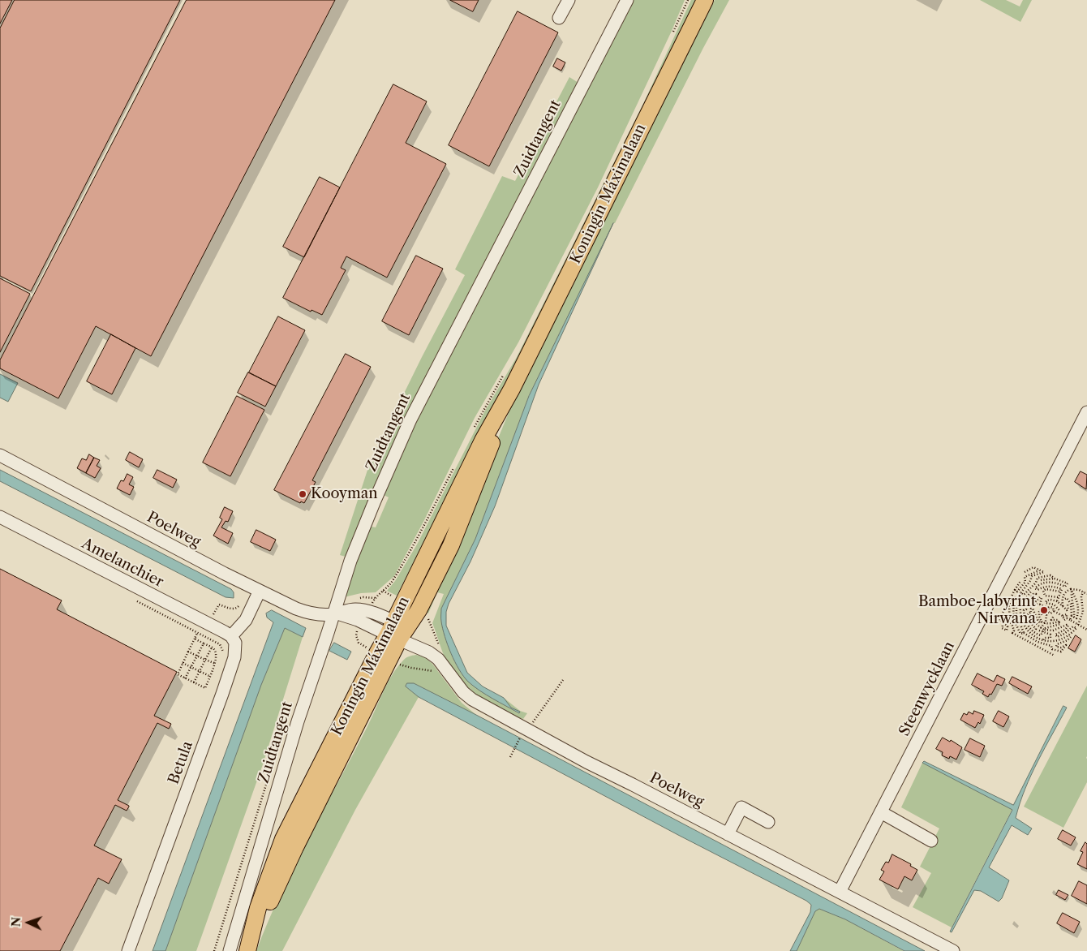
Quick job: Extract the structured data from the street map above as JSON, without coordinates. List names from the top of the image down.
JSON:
{
  "streets": {
    "main road": ["Koningin Máximalaan"],
    "street": [
      "Zuidtangent",
      "Poelweg",
      "Amelanchier",
      "Steenwycklaan",
      "Betula"
    ]
  },
  "crossings": [
    ["Zuidtangent", "Poelweg"],
    ["Koningin Máximalaan", "Poelweg"],
    ["Poelweg", "Steenwycklaan"],
    ["Amelanchier", "Betula"]
  ],
  "places": ["Kooyman", "Bamboe-labyrint Nirwana"],
  "north": "left"
}
